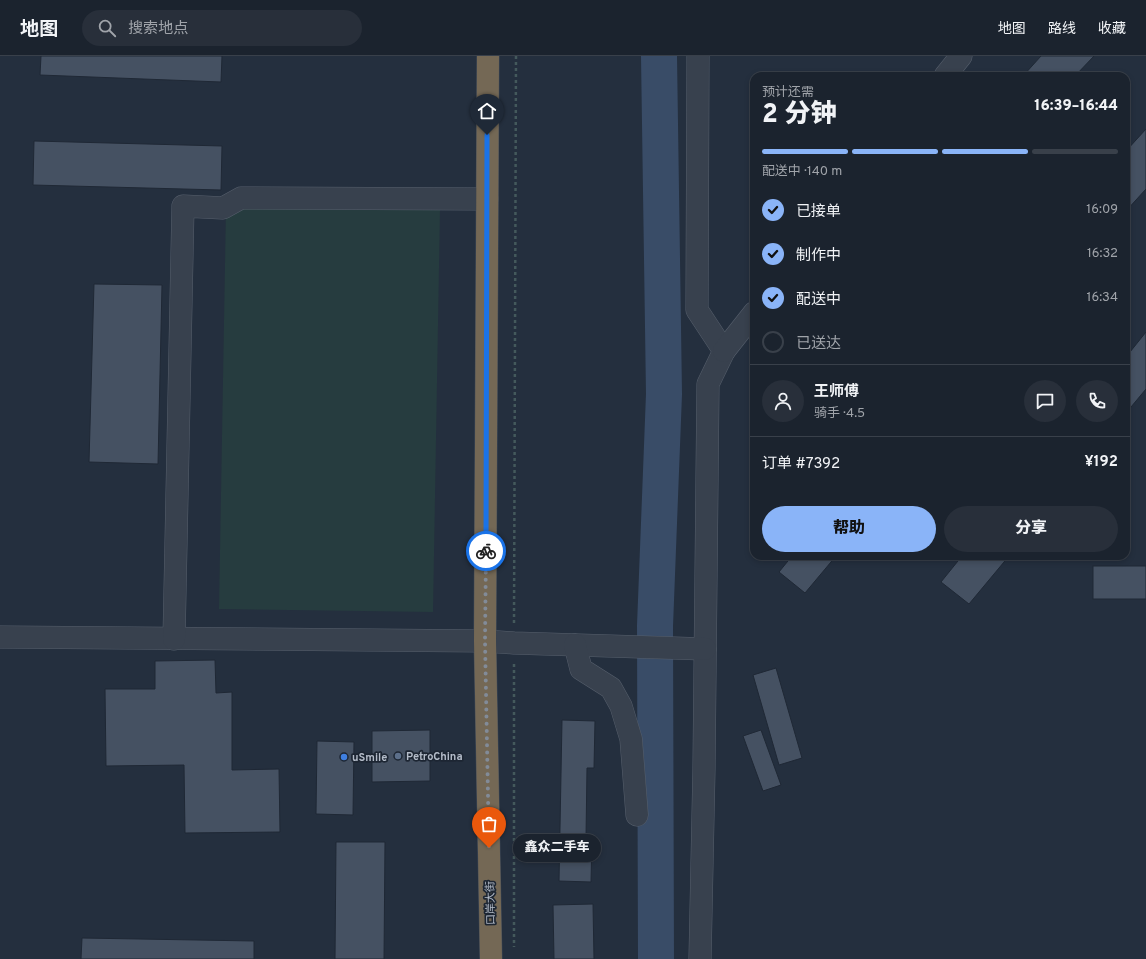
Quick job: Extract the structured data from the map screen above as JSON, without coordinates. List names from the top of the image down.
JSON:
{
  "streets": {
    "highway": ["口岸大街"]
  },
  "places": ["PetroChina", "uSmile", "鑫众二手车"],
  "page": {
    "header": "地图",
    "search": "搜索地点",
    "nav": ["地图", "路线", "收藏"],
    "heading": ["2 分钟", "预计还需", "16:39–16:44"],
    "panel": [
      "王师傅",
      "骑手 · 4.5",
      "订单 #7392",
      "¥192"
    ],
    "bar": "配送中 · 140 m",
    "list": [
      ["已接单", "16:09"],
      ["制作中", "16:32"],
      ["配送中", "16:34"],
      "已送达"
    ],
    "buttons": ["帮助", "分享"],
    "bubble": "鑫众二手车"
  }
}
